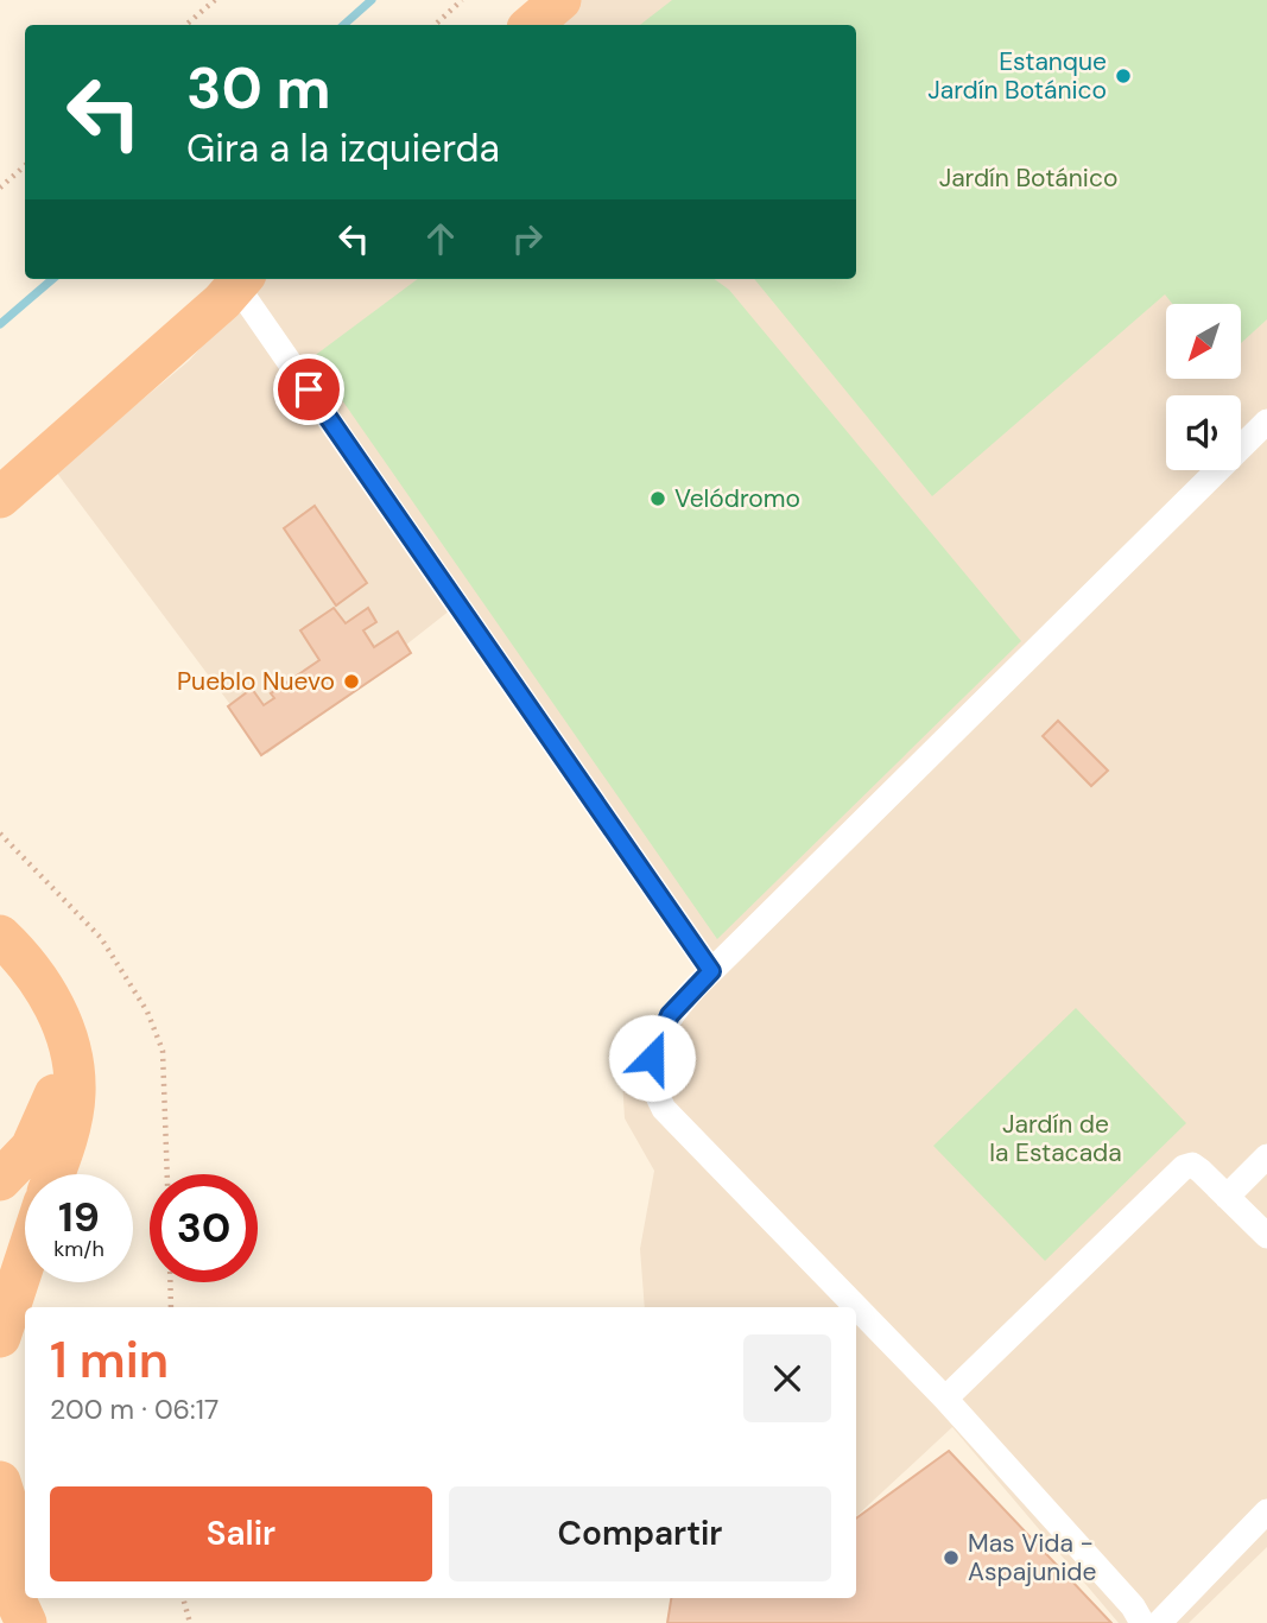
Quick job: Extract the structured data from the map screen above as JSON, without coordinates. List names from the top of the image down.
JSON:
{
  "parks": ["Jardín Botánico", "Jardín de la Estacada"],
  "places": [
    "Estanque Jardín Botánico",
    "Velódromo",
    "Pueblo Nuevo",
    "Mas Vida - Aspajunide"
  ],
  "north": "bottom left",
  "page": {
    "turn": ["30 m", "Gira a la izquierda"],
    "speed": "19 km/h",
    "limit": "30",
    "heading": ["1 min", "200 m · 06:17"],
    "buttons": ["Salir", "Compartir"]
  }
}
